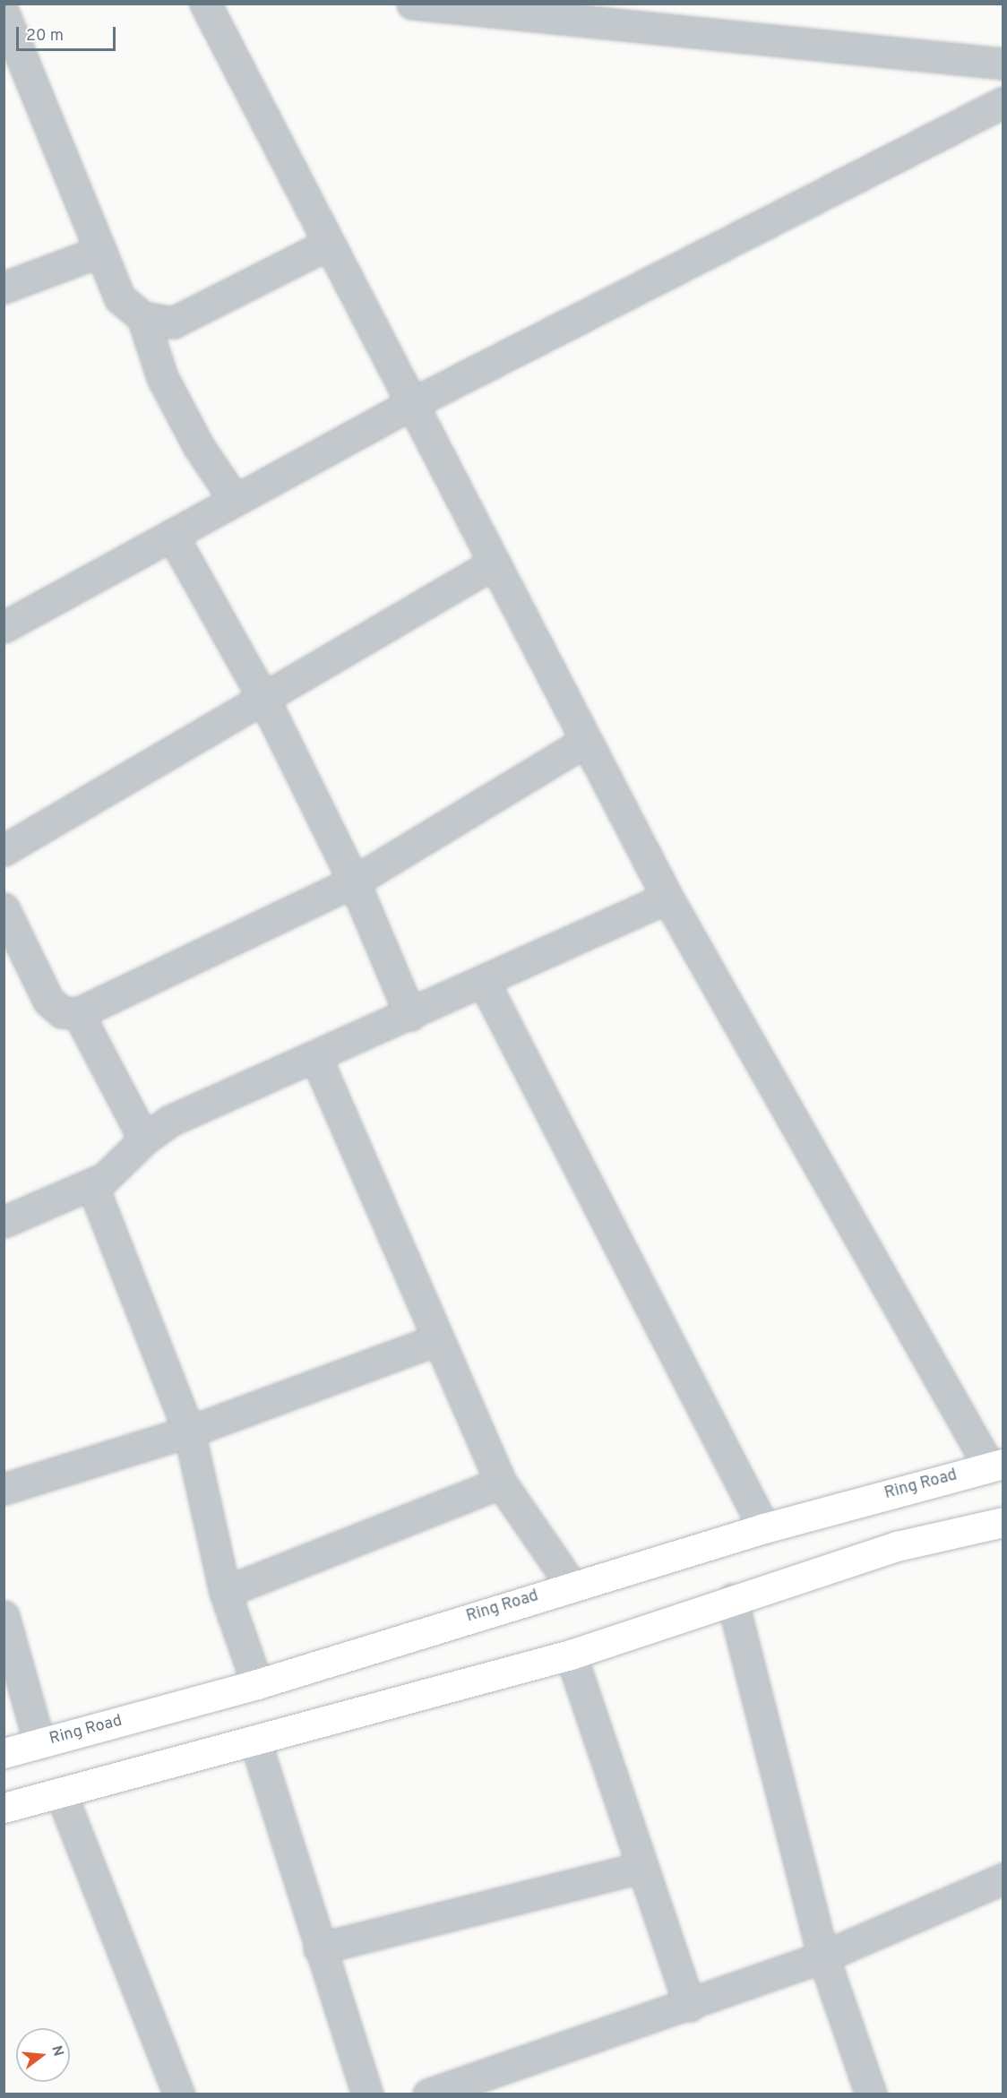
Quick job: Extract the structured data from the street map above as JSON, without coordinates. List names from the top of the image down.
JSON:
{
  "streets": {
    "main road": ["Ring Road"]
  },
  "scale_bar": "20 m",
  "north": "right"
}
